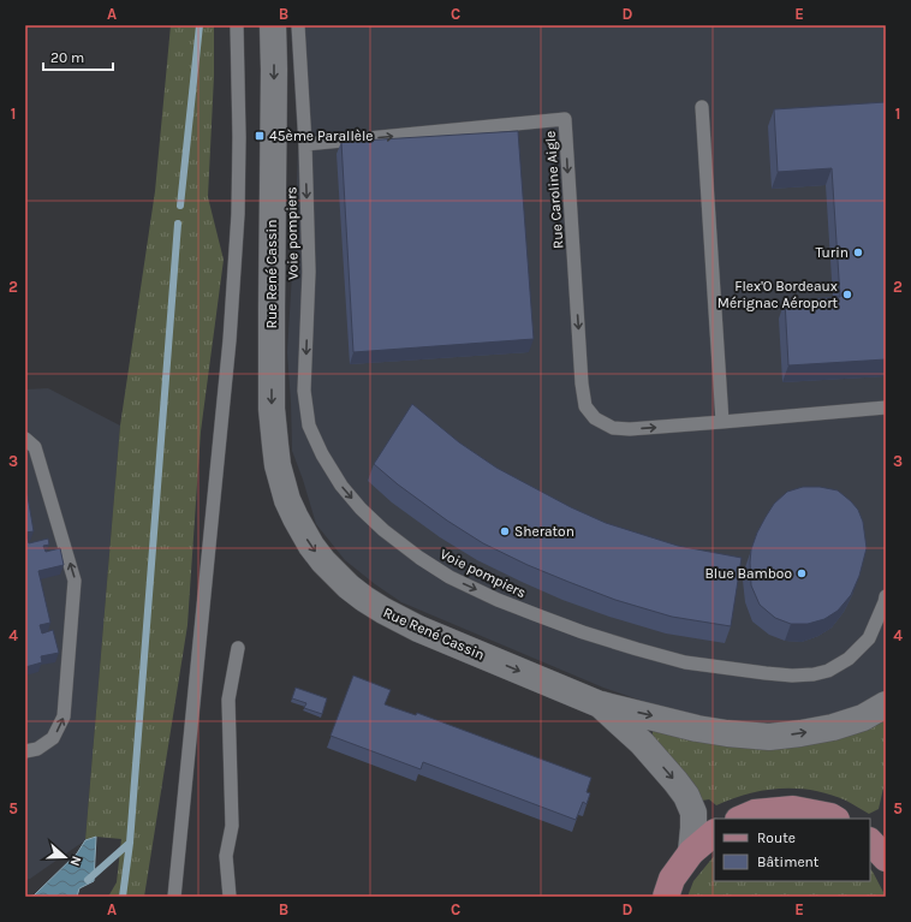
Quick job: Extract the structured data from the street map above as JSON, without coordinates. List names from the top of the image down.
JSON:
{
  "streets": {
    "street": ["Rue René Cassin"],
    "lane": ["Rue Caroline Aigle", "Voie pompiers"]
  },
  "crossings": [
    ["Rue Caroline Aigle", "Voie pompiers"]
  ],
  "one_way": ["Rue René Cassin"],
  "places": {
    "transit": ["45ème Parallèle"],
    "other": [
      "Turin",
      "Flex'O Bordeaux Mérignac Aéroport",
      "Sheraton",
      "Blue Bamboo"
    ]
  },
  "legend": ["Route", "Bâtiment"],
  "scale_bar": "20 m",
  "north": "right",
  "grid": {
    "columns": [
      "A",
      "B",
      "C",
      "D",
      "E"
    ],
    "rows": [
      "1",
      "2",
      "3",
      "4",
      "5"
    ]
  }
}
